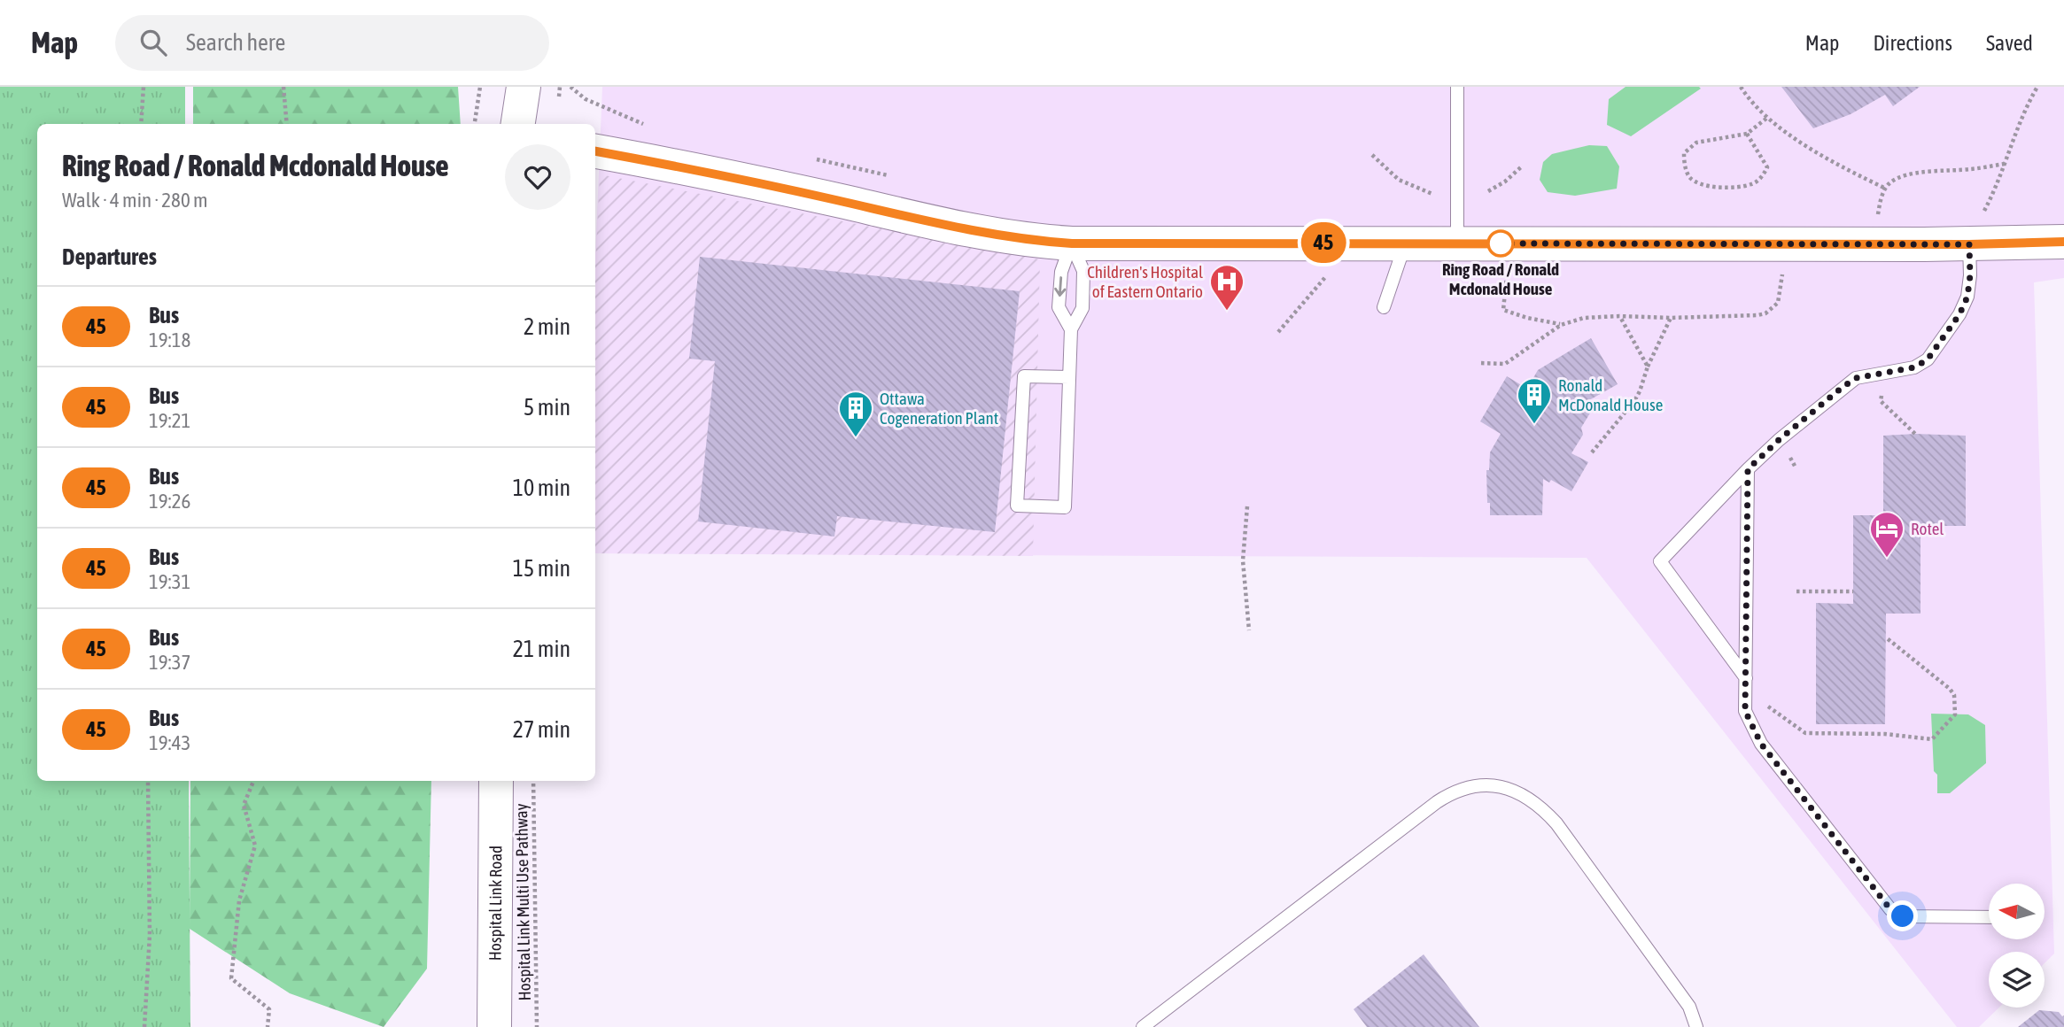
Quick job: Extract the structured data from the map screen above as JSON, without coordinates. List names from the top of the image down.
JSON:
{
  "streets": {
    "street": ["Hospital Link Road"],
    "path": ["Hospital Link Multi Use Pathway"]
  },
  "places": {
    "other": ["Ring Road / Ronald Mcdonald House"],
    "hospital": ["Children's Hospital of Eastern Ontario"],
    "building": ["Ronald McDonald House", "Ottawa Cogeneration Plant"],
    "hotel": ["Rotel"]
  },
  "lines": ["bus line 45"],
  "north": "left",
  "page": {
    "header": "Map",
    "search": "Search here",
    "nav": ["Map", "Directions", "Saved"],
    "on_map": "45",
    "heading": [
      ["Ring Road / Ronald Mcdonald House", "Walk · 4 min · 280 m"],
      "Departures"
    ],
    "list": [
      {
        "mark": "45",
        "name": "Bus",
        "note": "19:18",
        "value": "2 min"
      },
      {
        "mark": "45",
        "name": "Bus",
        "note": "19:21",
        "value": "5 min"
      },
      {
        "mark": "45",
        "name": "Bus",
        "note": "19:26",
        "value": "10 min"
      },
      {
        "mark": "45",
        "name": "Bus",
        "note": "19:31",
        "value": "15 min"
      },
      {
        "mark": "45",
        "name": "Bus",
        "note": "19:37",
        "value": "21 min"
      },
      {
        "mark": "45",
        "name": "Bus",
        "note": "19:43",
        "value": "27 min"
      }
    ]
  }
}
